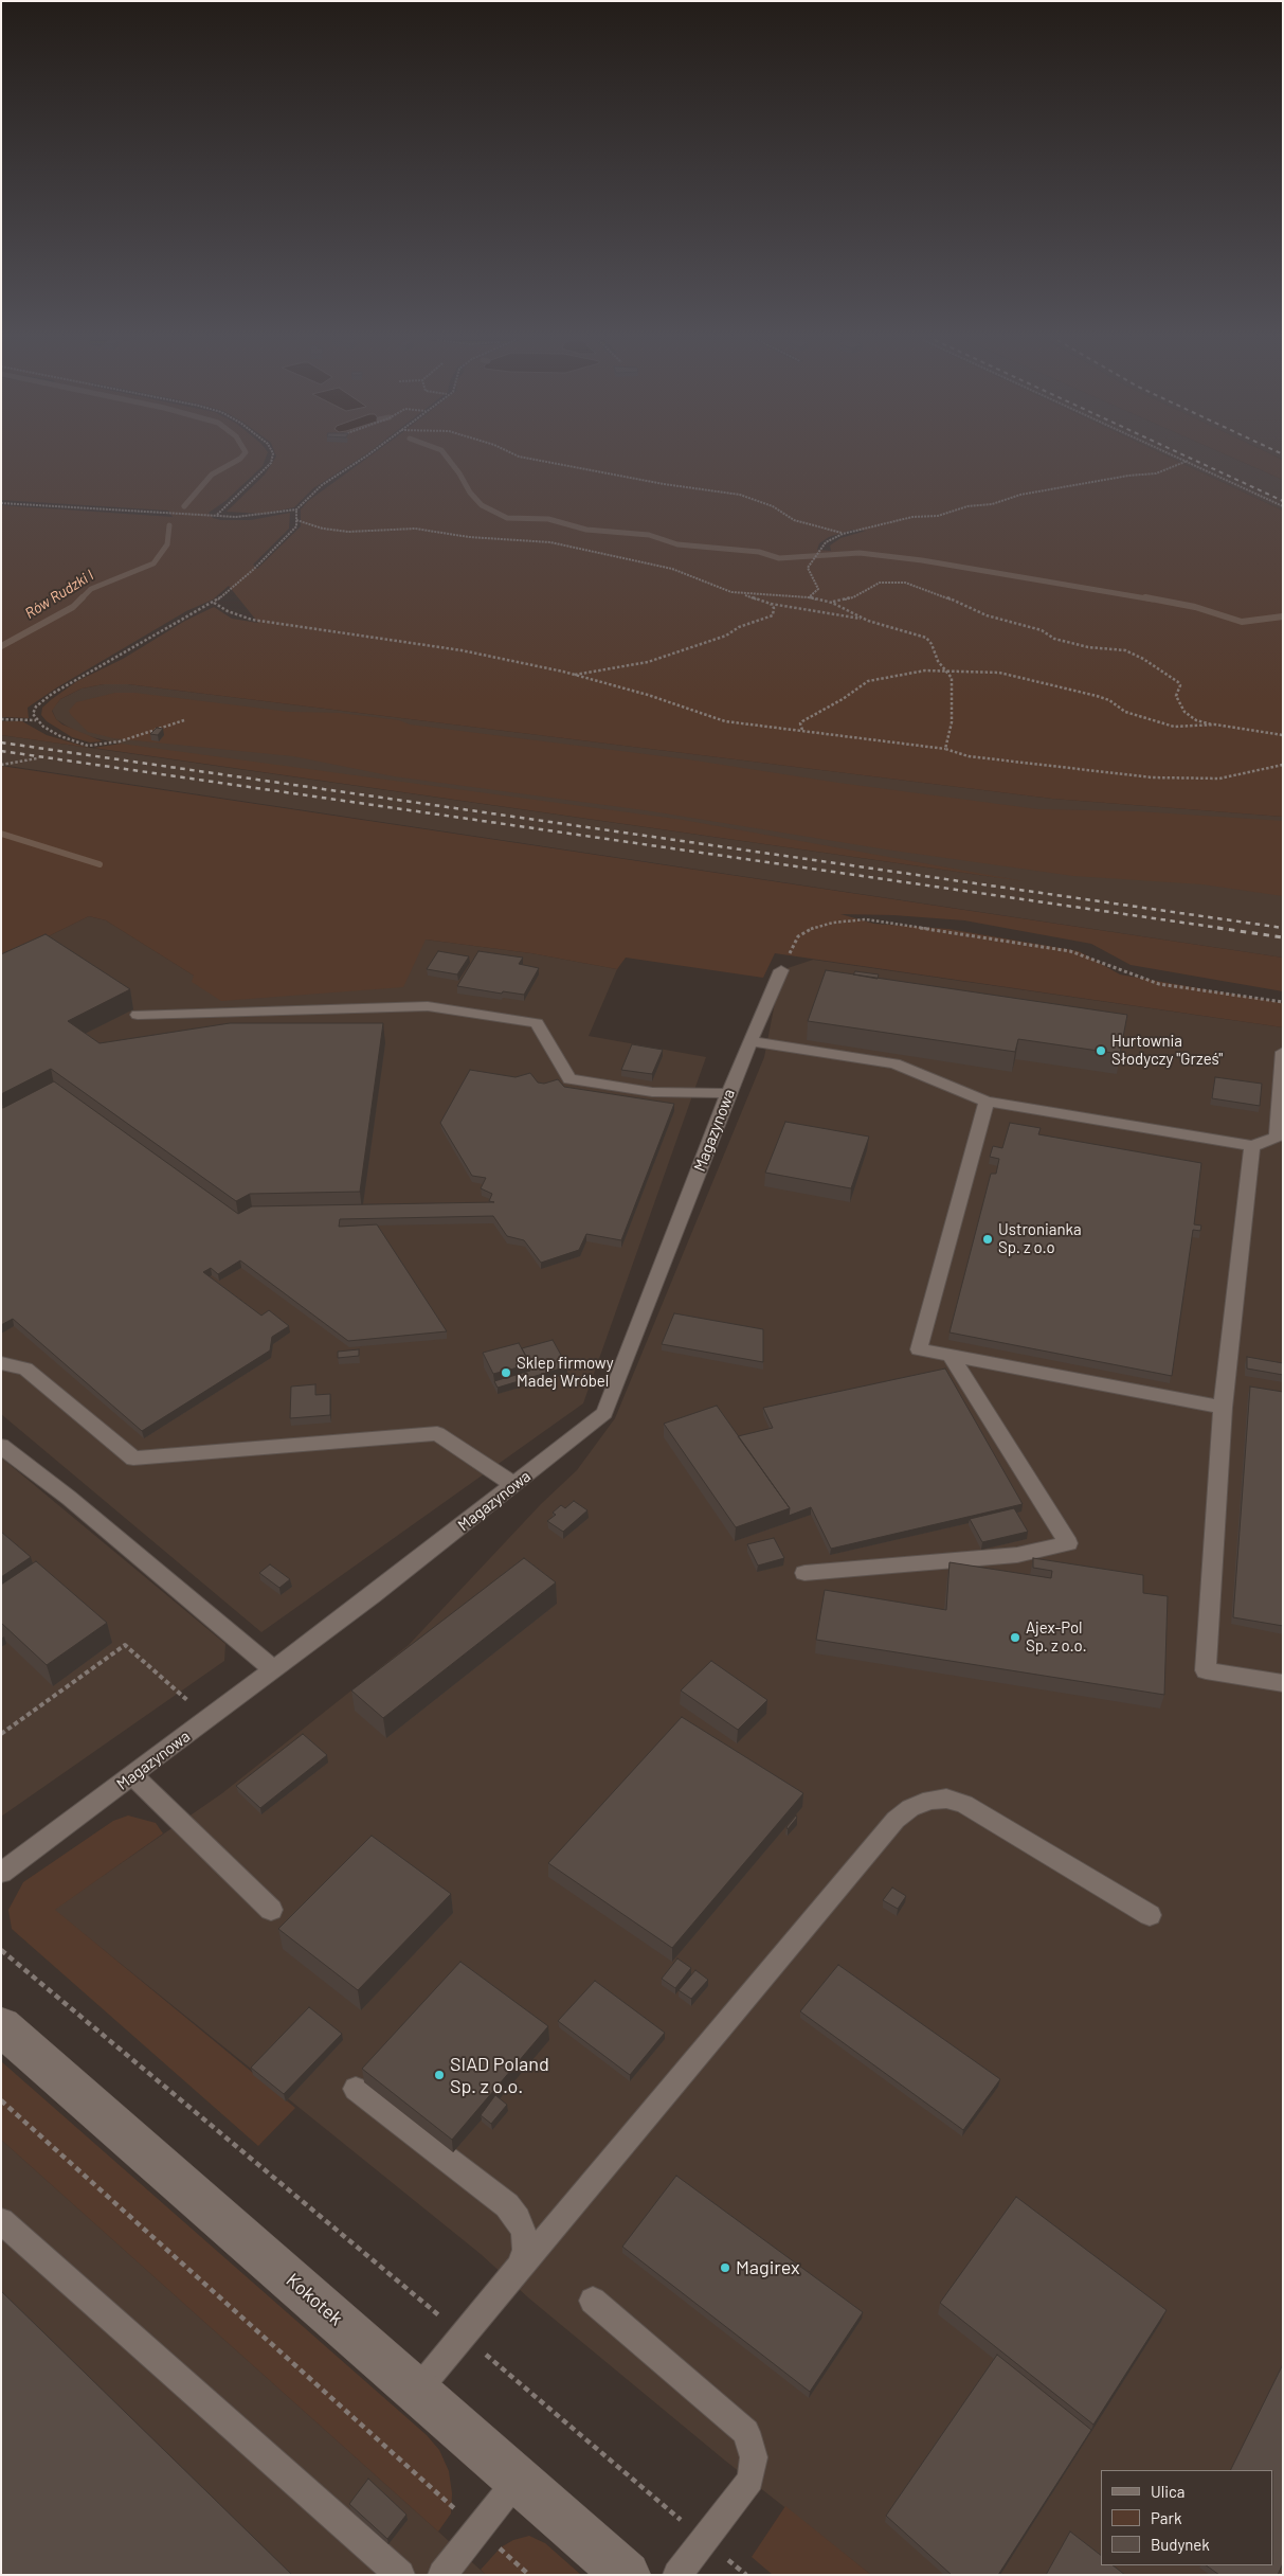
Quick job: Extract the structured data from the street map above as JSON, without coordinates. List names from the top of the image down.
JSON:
{
  "streets": {
    "street": ["Kokotek"],
    "lane": ["Magazynowa"]
  },
  "water": ["Rów Rudzki I"],
  "places": [
    "Hurtownia Słodyczy \"Grześ\"",
    "Ustronianka Sp. z o.o",
    "Sklep firmowy Madej Wróbel",
    "Ajex-Pol Sp. z o.o.",
    "SIAD Poland Sp. z o.o.",
    "Magirex"
  ],
  "legend": ["Ulica", "Park", "Budynek"]
}
